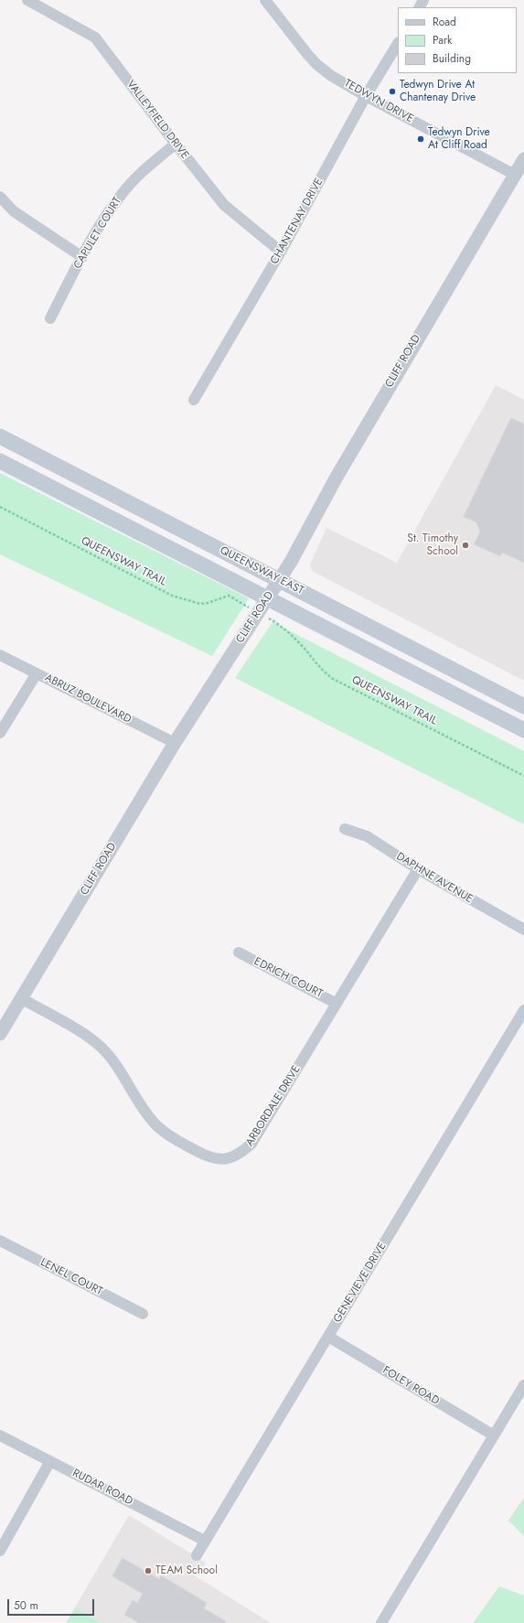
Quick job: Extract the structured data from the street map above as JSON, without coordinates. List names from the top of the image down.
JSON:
{
  "streets": {
    "main road": ["QUEENSWAY EAST"],
    "street": [
      "TEDWYN DRIVE",
      "VALLEYFIELD DRIVE",
      "CHANTENAY DRIVE",
      "CAPULET COURT",
      "CLIFF ROAD",
      "ABRUZ BOULEVARD",
      "DAPHNE AVENUE",
      "EDRICH COURT",
      "ARBORDALE DRIVE",
      "LENEL COURT",
      "GENEVIEVE DRIVE",
      "FOLEY ROAD",
      "RUDAR ROAD"
    ],
    "path": ["QUEENSWAY TRAIL"]
  },
  "crossings": [
    ["TEDWYN DRIVE", "CHANTENAY DRIVE"],
    ["TEDWYN DRIVE", "CLIFF ROAD"],
    ["VALLEYFIELD DRIVE", "CHANTENAY DRIVE"],
    ["VALLEYFIELD DRIVE", "CAPULET COURT"],
    ["CLIFF ROAD", "QUEENSWAY EAST"],
    ["CLIFF ROAD", "ABRUZ BOULEVARD"],
    ["CLIFF ROAD", "ARBORDALE DRIVE"],
    ["DAPHNE AVENUE", "ARBORDALE DRIVE"],
    ["EDRICH COURT", "ARBORDALE DRIVE"],
    ["GENEVIEVE DRIVE", "FOLEY ROAD"],
    ["GENEVIEVE DRIVE", "RUDAR ROAD"]
  ],
  "places": [
    "Tedwyn Drive At Chantenay Drive",
    "Tedwyn Drive At Cliff Road",
    "St. Timothy School",
    "TEAM School"
  ],
  "legend": ["Road", "Park", "Building"],
  "scale_bar": "50 m"
}
